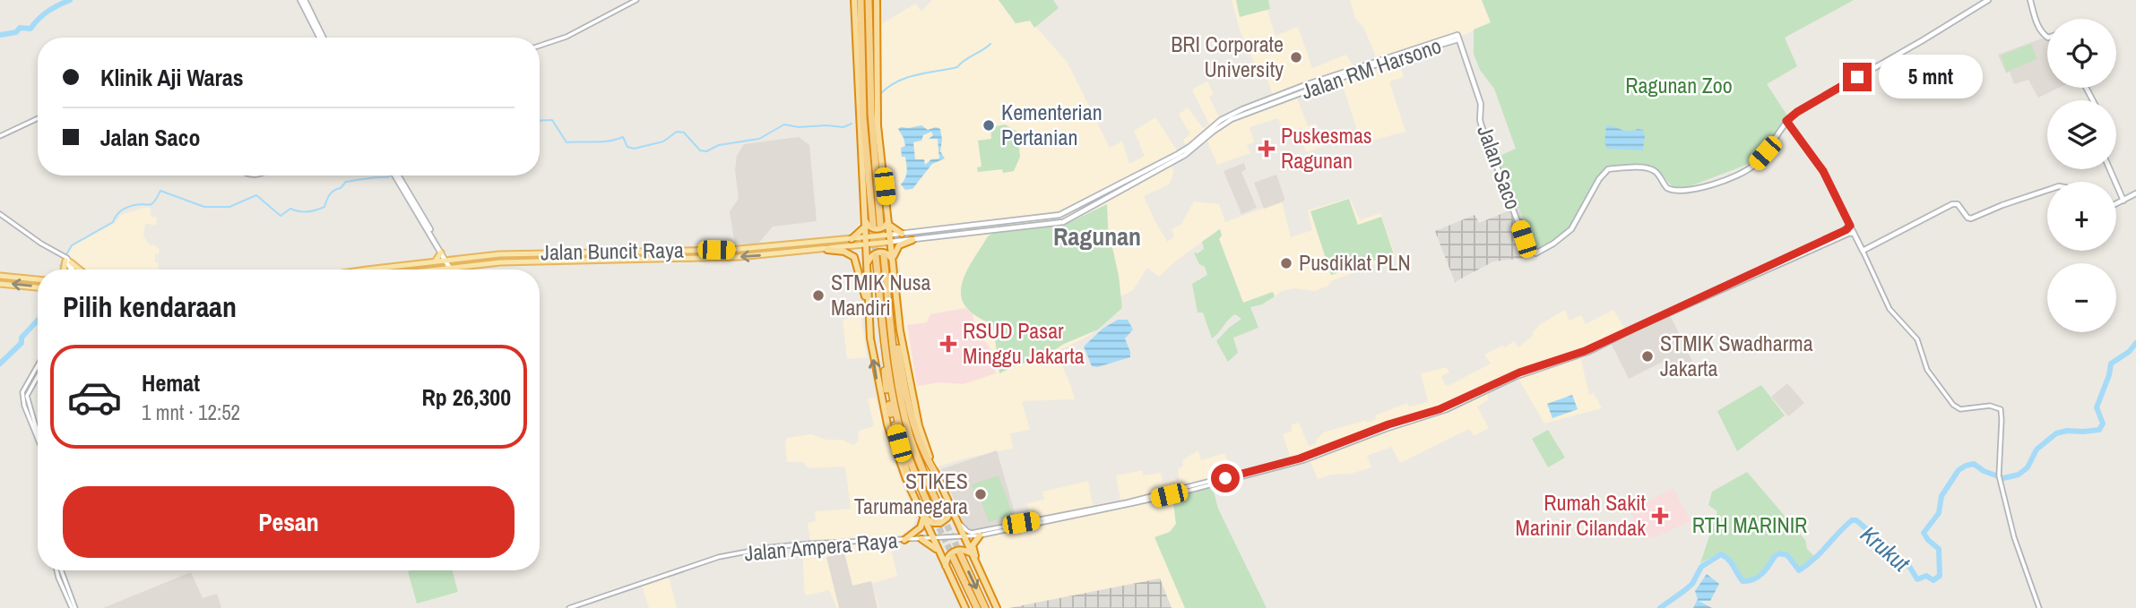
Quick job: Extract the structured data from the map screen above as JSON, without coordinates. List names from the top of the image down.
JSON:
{
  "streets": {
    "main road": ["Jalan RM Harsono", "Jalan Saco", "Jalan Buncit Raya"],
    "street": ["Jalan Ampera Raya"]
  },
  "crossings": [
    ["Jalan RM Harsono", "Jalan Saco"],
    ["Jalan RM Harsono", "Jalan Buncit Raya"]
  ],
  "districts": ["Ragunan"],
  "water": ["Krukut"],
  "parks": ["Ragunan Zoo", "RTH MARINIR"],
  "places": {
    "other": [
      "BRI Corporate University",
      "Kementerian Pertanian",
      "Pusdiklat PLN",
      "STMIK Nusa Mandiri",
      "STMIK Swadharma Jakarta",
      "STIKES Tarumanegara"
    ],
    "health": ["Puskesmas Ragunan", "RSUD Pasar Minggu Jakarta", "Rumah Sakit Marinir Cilandak"]
  },
  "page": {
    "map_buttons": ["+", "−"],
    "banner": ["Klinik Aji Waras", "Jalan Saco"],
    "bubble": "5 mnt",
    "heading": "Pilih kendaraan",
    "list": [
      {
        "name": "Hemat",
        "note": "1 mnt · 12:52",
        "value": "Rp 26,300"
      }
    ],
    "buttons": "Pesan"
  }
}
